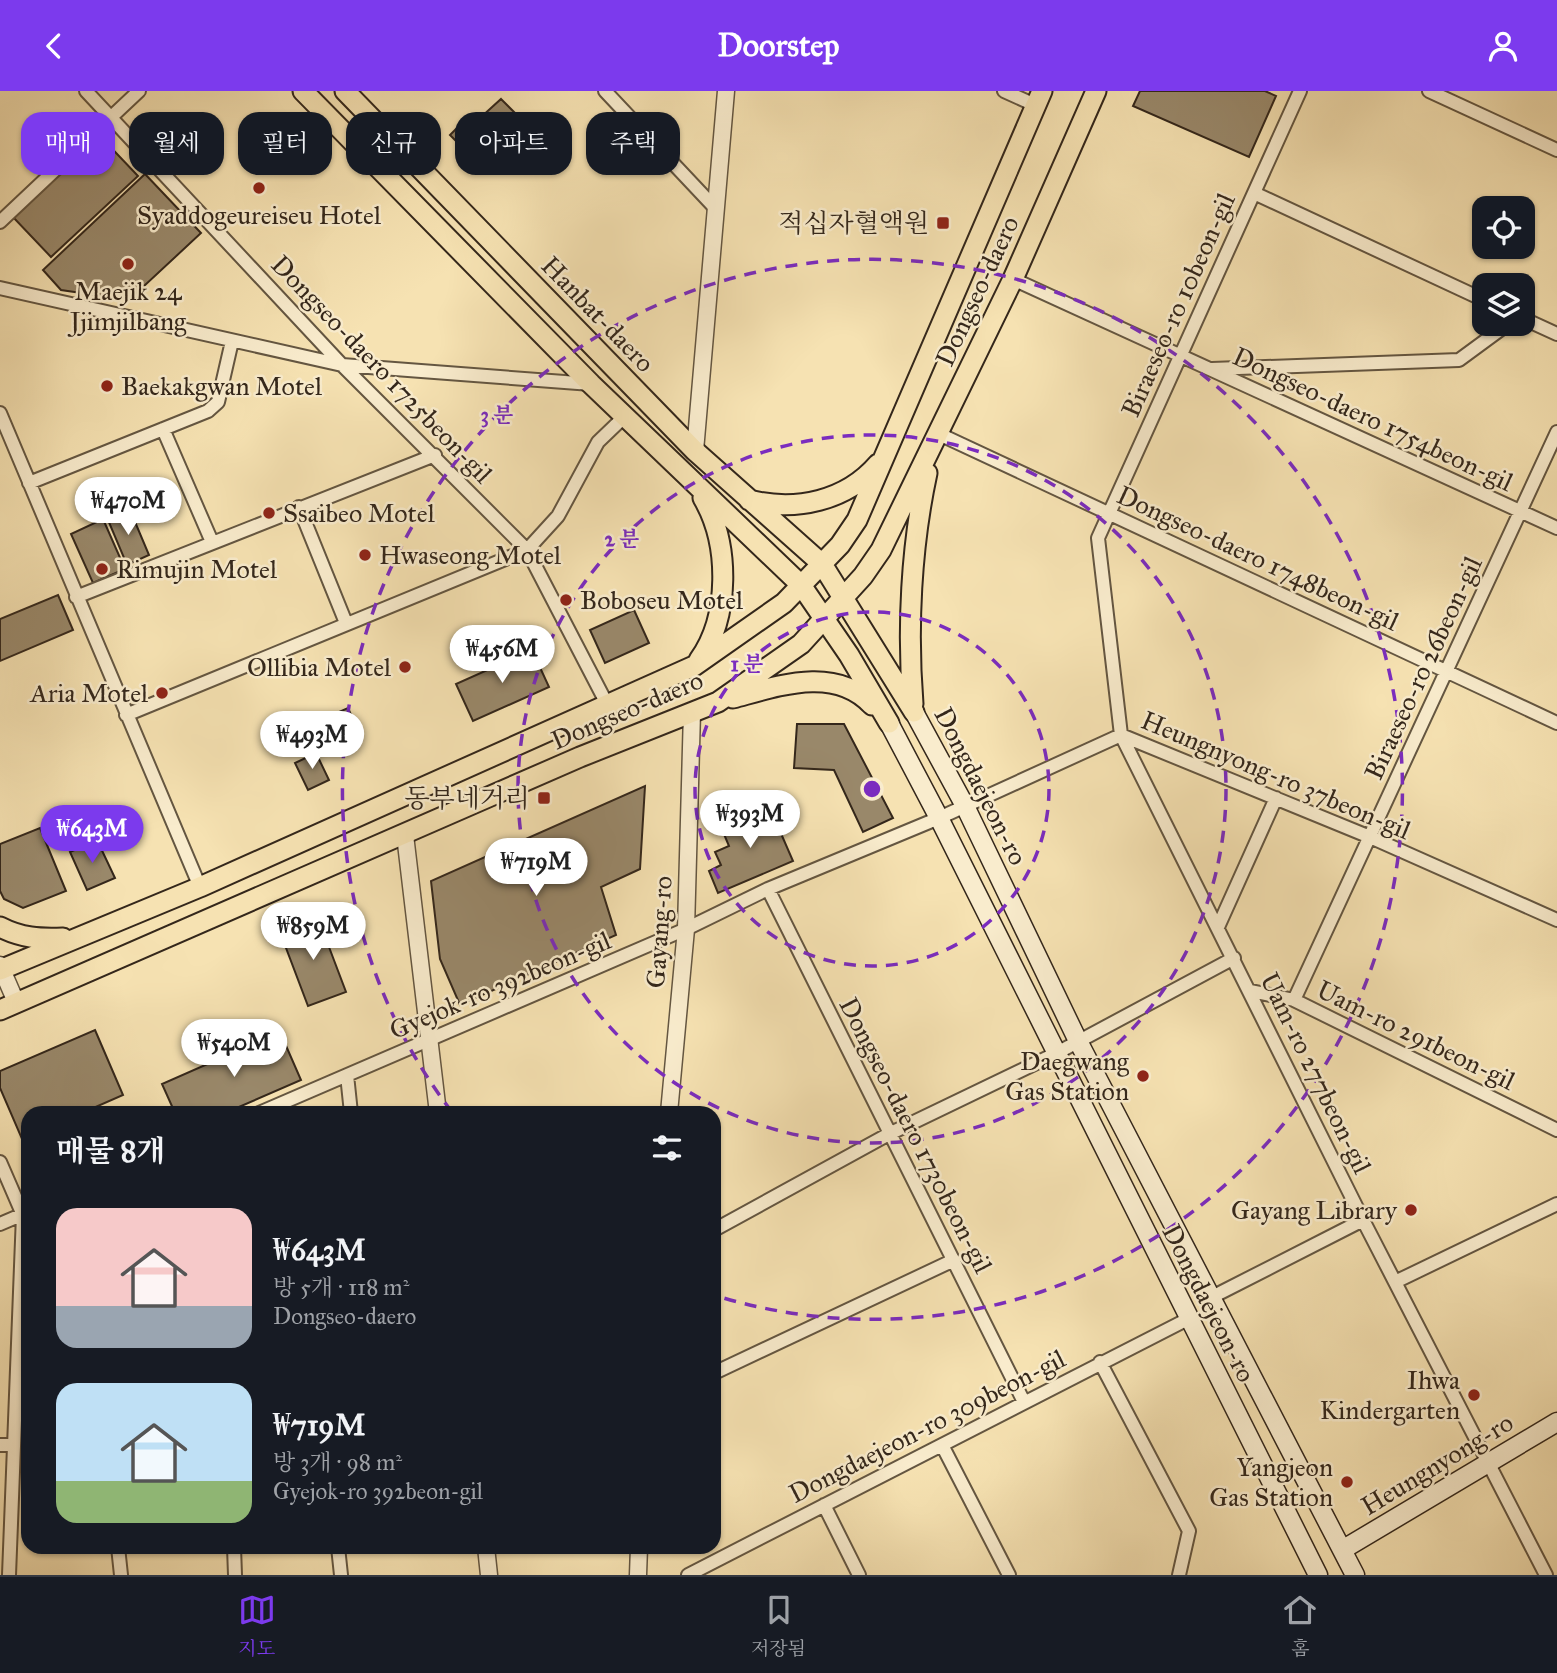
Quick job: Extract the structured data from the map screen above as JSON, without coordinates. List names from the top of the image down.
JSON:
{
  "streets": {
    "main road": [
      "Dongseo-daero",
      "Hanbat-daero",
      "Dongdaejeon-ro",
      "Heungnyong-ro"
    ],
    "street": [
      "Biraeseo-ro 10beon-gil",
      "Dongseo-daero 1725beon-gil",
      "Dongseo-daero 1754beon-gil",
      "Dongseo-daero 1748beon-gil",
      "Biraeseo-ro 26beon-gil",
      "Heungnyong-ro 37beon-gil",
      "Gayang-ro",
      "Gyejok-ro 392beon-gil",
      "Uam-ro 291beon-gil",
      "Uam-ro 277beon-gil",
      "Dongseo-daero 1730beon-gil",
      "Dongdaejeon-ro 309beon-gil"
    ]
  },
  "crossings": [
    ["Dongseo-daero", "Hanbat-daero"],
    ["Dongseo-daero", "Dongseo-daero 1725beon-gil"],
    ["Dongseo-daero", "Dongseo-daero 1754beon-gil"],
    ["Dongseo-daero", "Dongseo-daero 1748beon-gil"],
    ["Dongseo-daero", "Dongdaejeon-ro"],
    ["Dongseo-daero", "Gayang-ro"],
    ["Biraeseo-ro 10beon-gil", "Dongseo-daero 1754beon-gil"],
    ["Biraeseo-ro 10beon-gil", "Dongseo-daero 1748beon-gil"],
    ["Biraeseo-ro 10beon-gil", "Uam-ro 277beon-gil"],
    ["Hanbat-daero", "Dongseo-daero 1725beon-gil"],
    ["Hanbat-daero", "Dongdaejeon-ro"],
    ["Dongseo-daero 1754beon-gil", "Biraeseo-ro 26beon-gil"],
    ["Dongseo-daero 1748beon-gil", "Biraeseo-ro 26beon-gil"],
    ["Biraeseo-ro 26beon-gil", "Heungnyong-ro 37beon-gil"],
    ["Biraeseo-ro 26beon-gil", "Uam-ro 291beon-gil"],
    ["Heungnyong-ro 37beon-gil", "Dongdaejeon-ro"],
    ["Heungnyong-ro 37beon-gil", "Gyejok-ro 392beon-gil"],
    ["Heungnyong-ro 37beon-gil", "Uam-ro 277beon-gil"],
    ["Dongdaejeon-ro", "Gyejok-ro 392beon-gil"],
    ["Dongdaejeon-ro", "Uam-ro 277beon-gil"],
    ["Dongdaejeon-ro", "Dongdaejeon-ro 309beon-gil"],
    ["Dongdaejeon-ro", "Heungnyong-ro"],
    ["Gayang-ro", "Gyejok-ro 392beon-gil"],
    ["Gyejok-ro 392beon-gil", "Dongseo-daero 1730beon-gil"],
    ["Uam-ro 291beon-gil", "Uam-ro 277beon-gil"],
    ["Uam-ro 277beon-gil", "Heungnyong-ro"],
    ["Dongseo-daero 1730beon-gil", "Dongdaejeon-ro 309beon-gil"]
  ],
  "places": {
    "other": [
      "Syaddogeureiseu Hotel",
      "Maejik 24 Jjimjilbang",
      "Baekakgwan Motel",
      "Ssaibeo Motel",
      "Hwaseong Motel",
      "Rimujin Motel",
      "Boboseu Motel",
      "Ollibia Motel",
      "Aria Motel",
      "Daegwang Gas Station",
      "Gayang Library",
      "Ihwa Kindergarten",
      "Yangjeon Gas Station"
    ],
    "transit": ["적십자혈액원", "동부네거리"]
  },
  "page": {
    "header": "Doorstep",
    "chip": [
      "매매",
      "월세",
      "필터",
      "신규",
      "아파트",
      "주택"
    ],
    "price": [
      "₩470M",
      "₩456M",
      "₩493M",
      "₩393M",
      "₩643M",
      "₩719M",
      "₩859M",
      "₩540M"
    ],
    "heading": "매물 8개",
    "list": [
      {
        "name": "₩643M",
        "note": "방 5개 · 118 m² · Dongseo-daero"
      },
      {
        "name": "₩719M",
        "note": "방 3개 · 98 m² · Gyejok-ro 392beon-gil"
      }
    ],
    "tabs": ["지도", "저장됨", "홈"]
  },
  "rings": ["3 분", "2 분", "1 분"]
}
